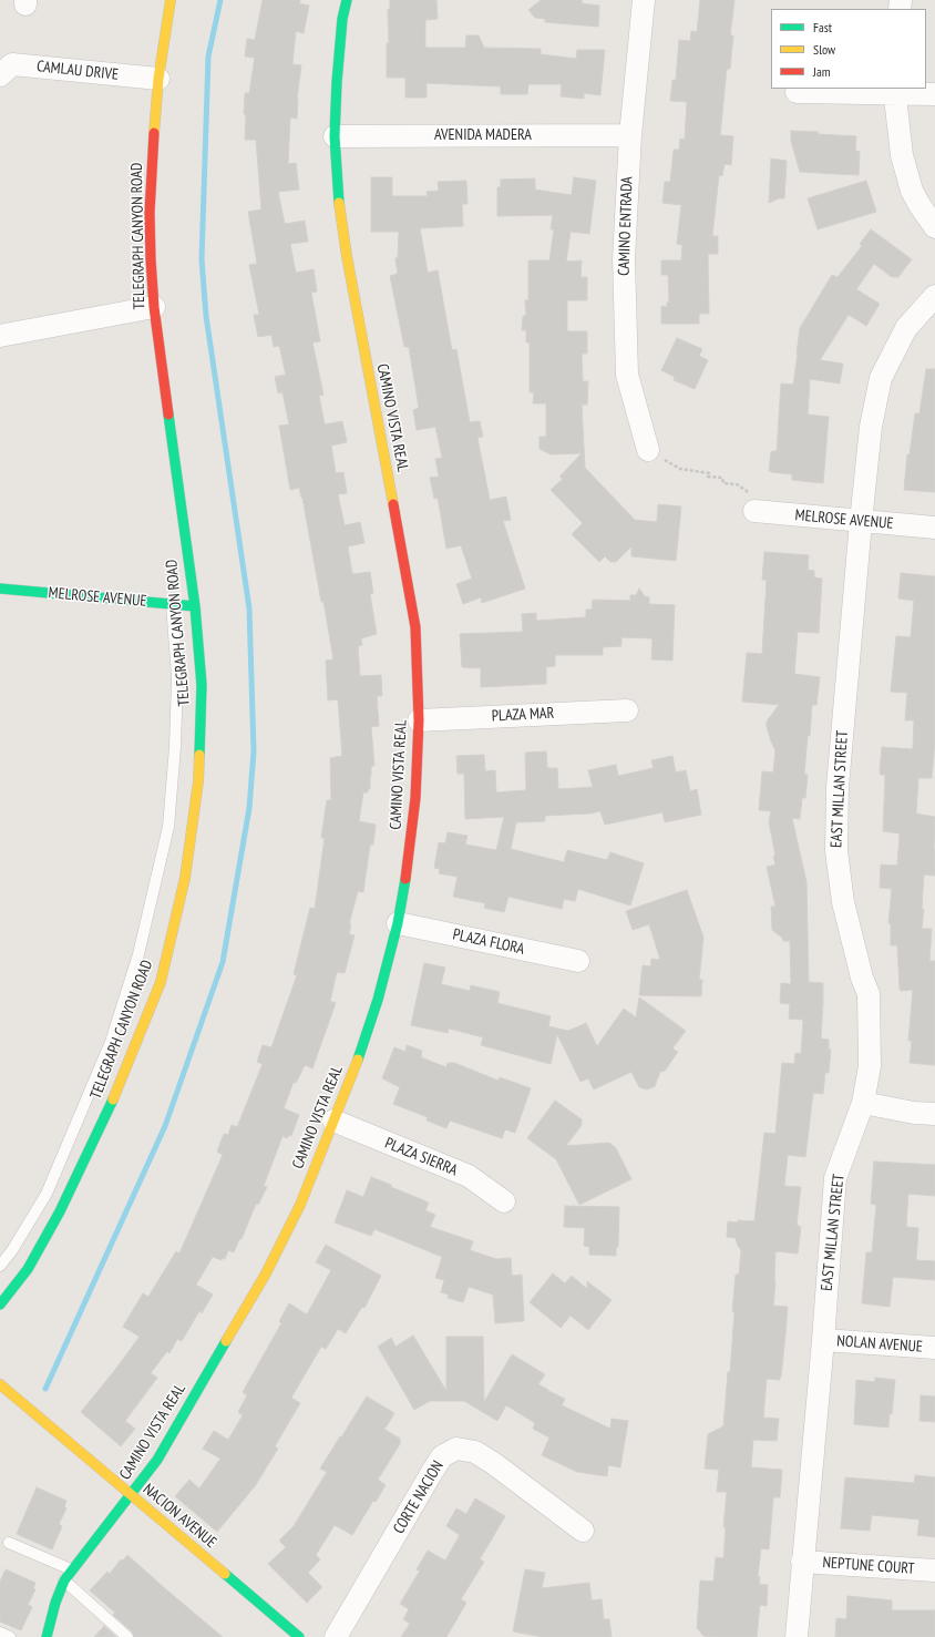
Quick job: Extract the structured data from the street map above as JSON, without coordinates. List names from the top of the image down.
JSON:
{
  "streets": {
    "street": [
      "CAMLAU DRIVE",
      "AVENIDA MADERA",
      "CAMINO ENTRADA",
      "TELEGRAPH CANYON ROAD",
      "CAMINO VISTA REAL",
      "MELROSE AVENUE",
      "PLAZA MAR",
      "EAST MILLAN STREET",
      "PLAZA FLORA",
      "PLAZA SIERRA",
      "NOLAN AVENUE",
      "CORTE NACION",
      "NACION AVENUE",
      "NEPTUNE COURT"
    ]
  },
  "crossings": [
    ["CAMLAU DRIVE", "TELEGRAPH CANYON ROAD"],
    ["AVENIDA MADERA", "CAMINO ENTRADA"],
    ["AVENIDA MADERA", "CAMINO VISTA REAL"],
    ["TELEGRAPH CANYON ROAD", "MELROSE AVENUE"],
    ["CAMINO VISTA REAL", "PLAZA MAR"],
    ["CAMINO VISTA REAL", "PLAZA FLORA"],
    ["CAMINO VISTA REAL", "PLAZA SIERRA"],
    ["CAMINO VISTA REAL", "NACION AVENUE"],
    ["MELROSE AVENUE", "EAST MILLAN STREET"],
    ["EAST MILLAN STREET", "NOLAN AVENUE"],
    ["EAST MILLAN STREET", "NEPTUNE COURT"]
  ],
  "legend": ["Fast", "Slow", "Jam"]
}
